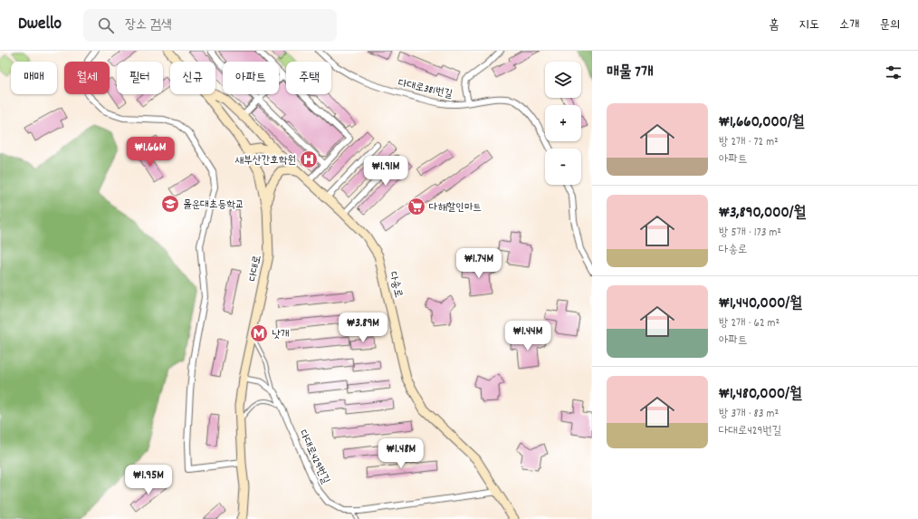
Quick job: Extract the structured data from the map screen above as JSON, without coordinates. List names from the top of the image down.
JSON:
{
  "streets": {
    "main road": ["다대로", "다송로"],
    "street": ["다대로381번길", "다대로429번길"]
  },
  "crossings": [
    ["다대로", "다송로"],
    ["다대로", "다대로429번길"],
    ["다송로", "다대로429번길"]
  ],
  "places": {
    "hospital": ["새부산간호학원"],
    "school or university": ["몰운대초등학교"],
    "supermarket": ["다해할인마트"],
    "metro station": ["낫개"]
  },
  "page": {
    "header": "Dwello",
    "search": "장소 검색",
    "nav": [
      "홈",
      "지도",
      "소개",
      "문의"
    ],
    "heading": "매물 7개",
    "map_buttons": ["+", "−"],
    "chip": [
      "매매",
      "월세",
      "필터",
      "신규",
      "아파트",
      "주택"
    ],
    "list": [
      {
        "name": "₩1,660,000/월",
        "note": "방 2개 · 72 m² · 아파트"
      },
      {
        "name": "₩3,890,000/월",
        "note": "방 5개 · 173 m² · 다송로"
      },
      {
        "name": "₩1,440,000/월",
        "note": "방 2개 · 62 m² · 아파트"
      },
      {
        "name": "₩1,480,000/월",
        "note": "방 3개 · 83 m² · 다대로429번길"
      }
    ],
    "price": [
      "₩1.66M",
      "₩1.91M",
      "₩1.74M",
      "₩3.89M",
      "₩1.44M",
      "₩1.48M",
      "₩1.95M"
    ]
  }
}
